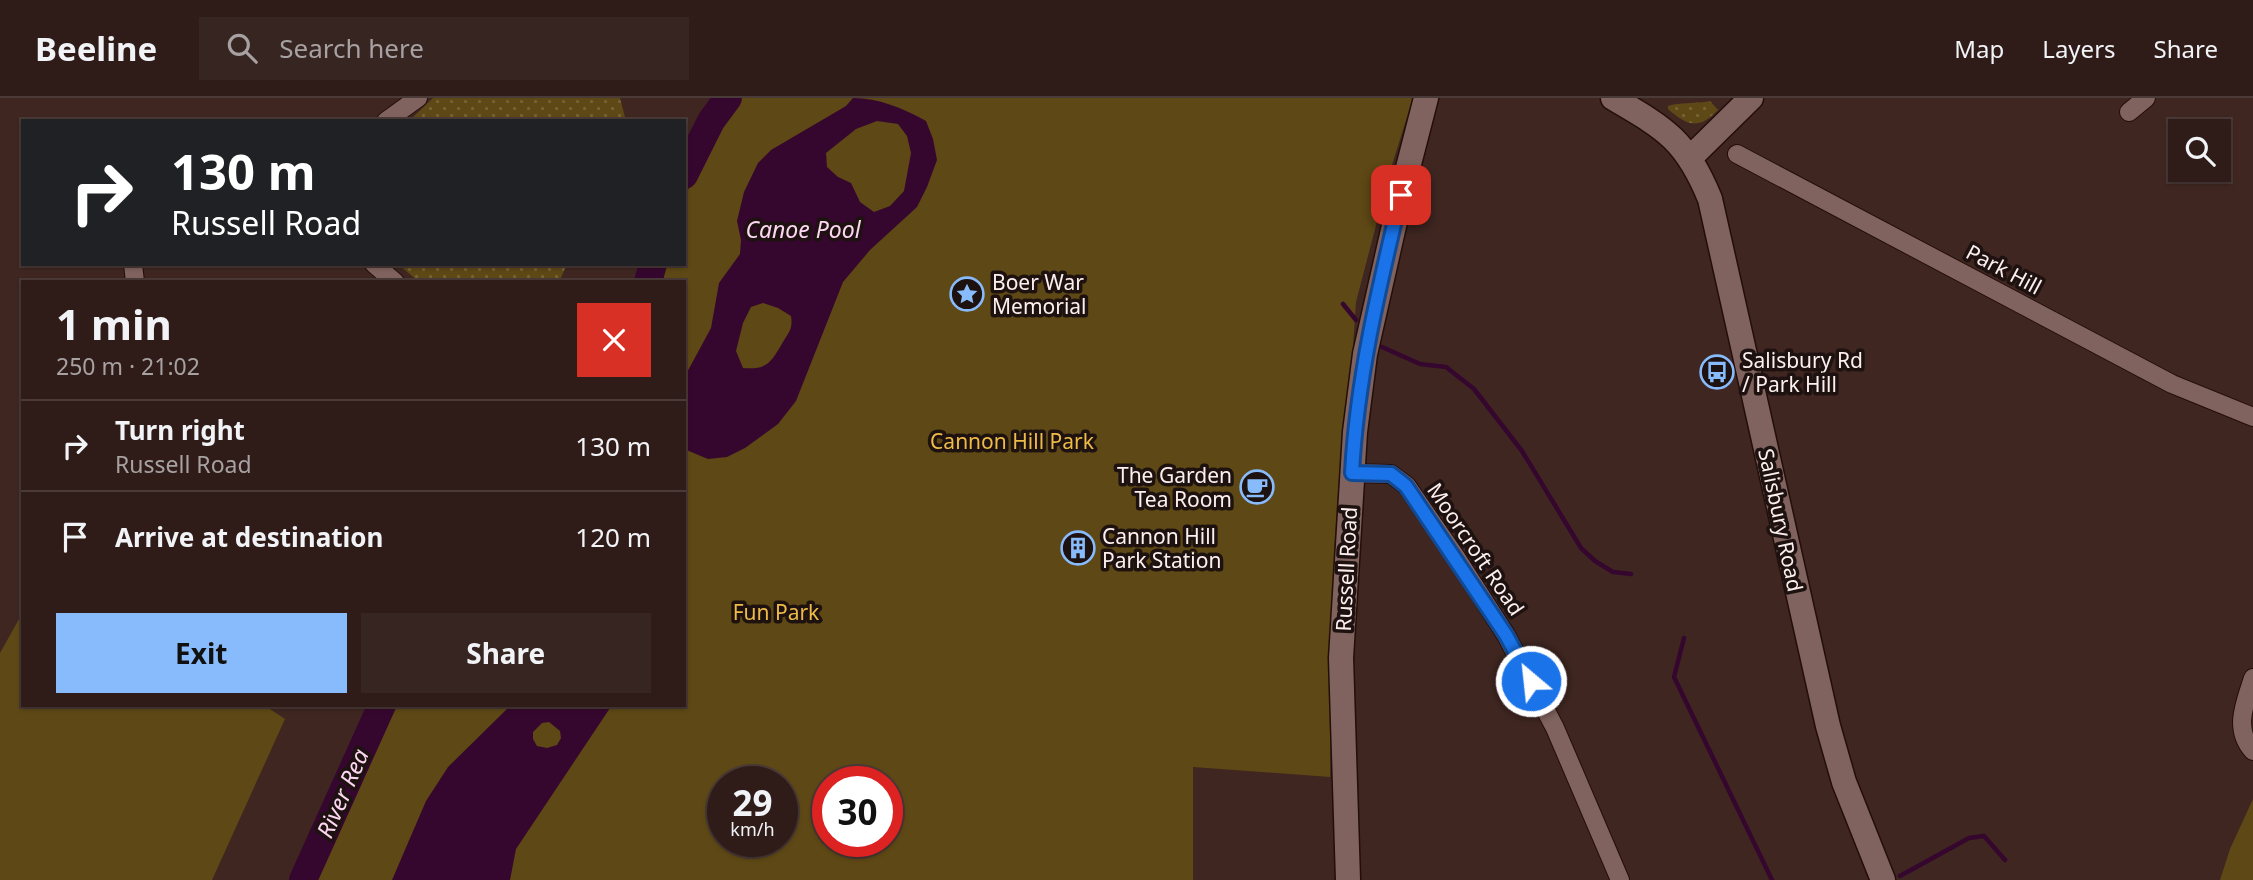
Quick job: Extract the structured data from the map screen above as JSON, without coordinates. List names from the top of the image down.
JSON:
{
  "streets": {
    "street": [
      "Park Hill",
      "Salisbury Road",
      "Moorcroft Road",
      "Russell Road"
    ]
  },
  "crossings": [
    ["Moorcroft Road", "Russell Road"]
  ],
  "water": ["Canoe Pool", "River Rea"],
  "parks": ["Cannon Hill Park", "Fun Park"],
  "places": {
    "place": ["Boer War Memorial"],
    "bus stop": ["Salisbury Rd / Park Hill"],
    "cafe": ["The Garden Tea Room"],
    "building": ["Cannon Hill Park Station"]
  },
  "page": {
    "header": "Beeline",
    "search": "Search here",
    "nav": ["Map", "Layers", "Share"],
    "turn": ["130 m", "Russell Road"],
    "heading": ["1 min", "250 m · 21:02"],
    "list": [
      {
        "name": "Turn right",
        "note": "Russell Road",
        "value": "130 m"
      },
      {
        "name": "Arrive at destination",
        "value": "120 m"
      }
    ],
    "buttons": ["Exit", "Share"],
    "speed": "29 km/h",
    "limit": "30"
  }
}
